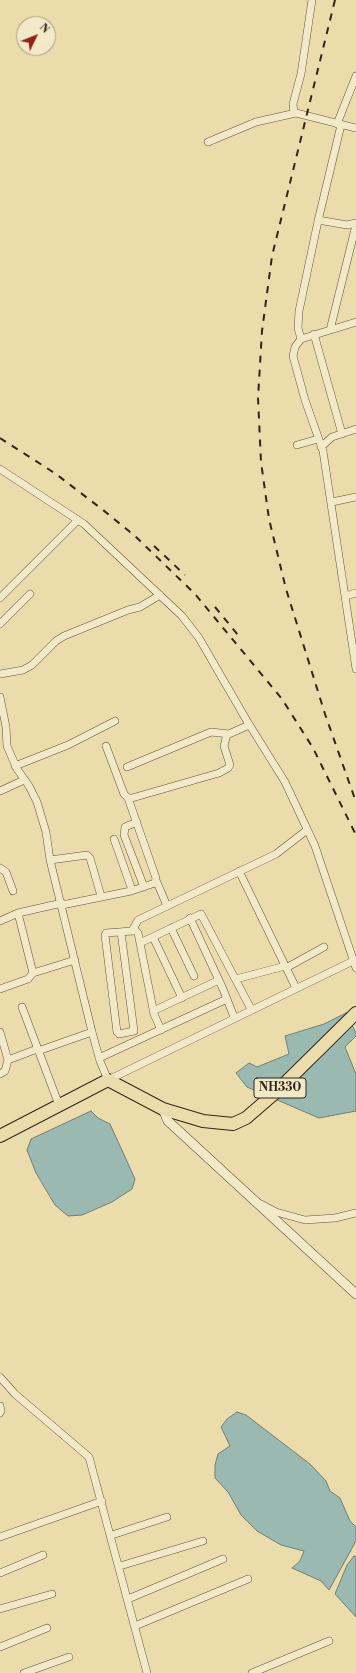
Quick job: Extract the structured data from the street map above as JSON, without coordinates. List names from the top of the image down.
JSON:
{
  "streets": {
    "highway": ["NH330"]
  },
  "north": "top right"
}
